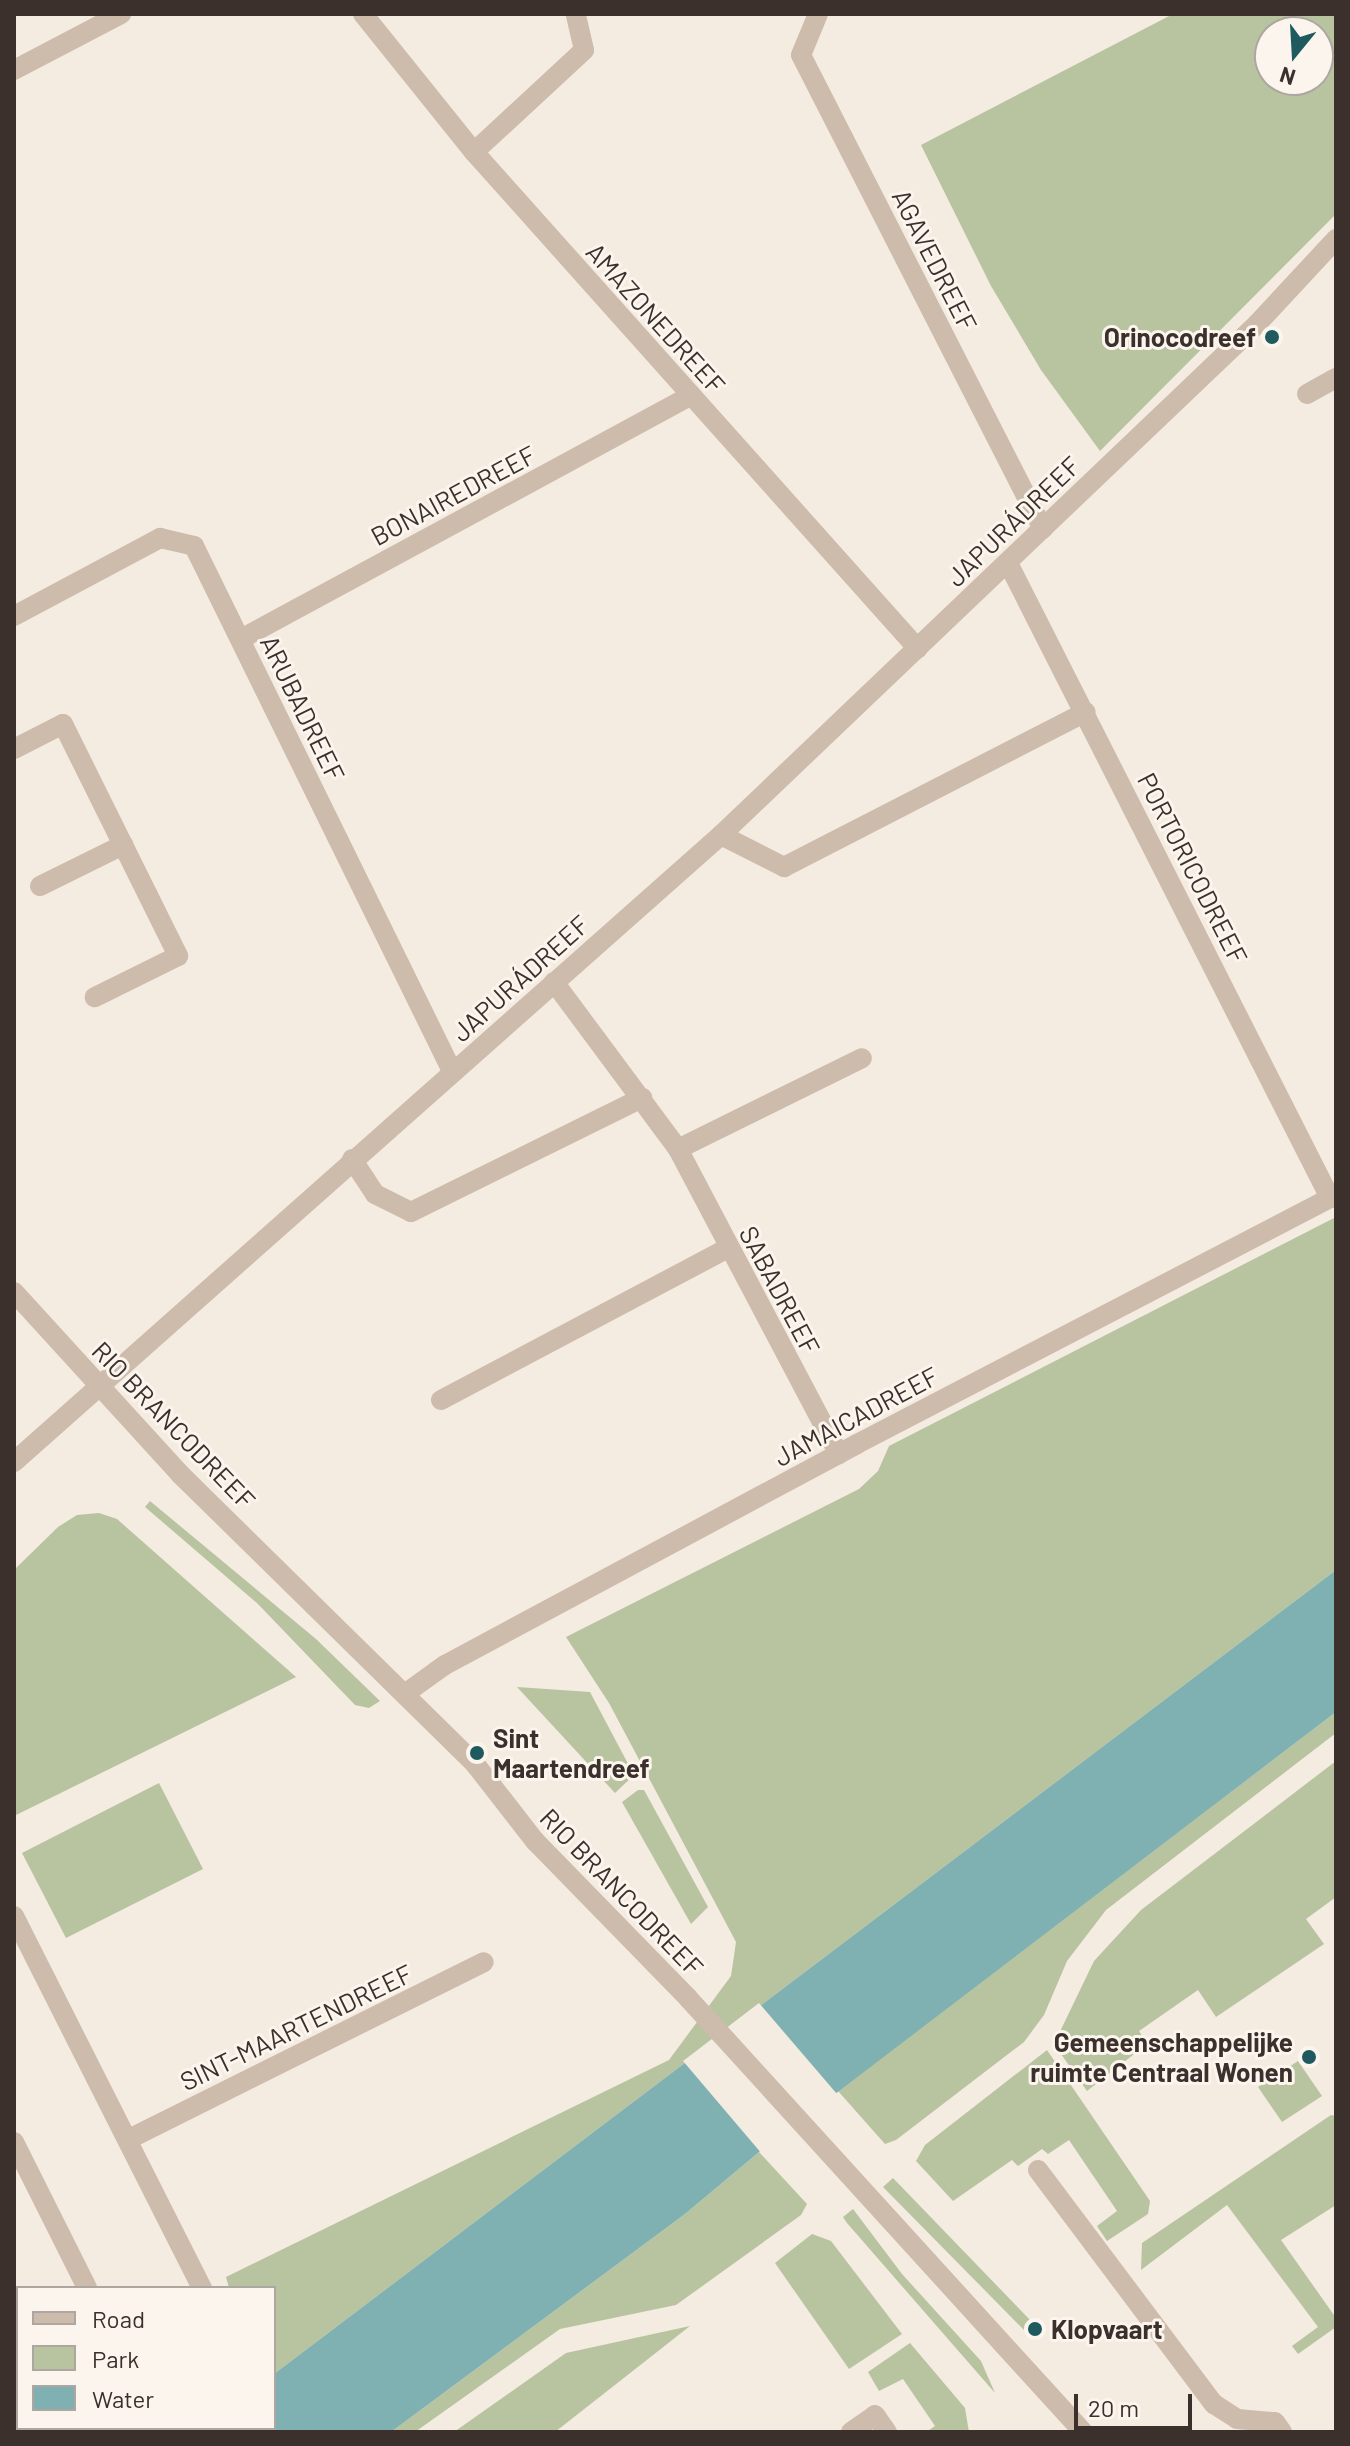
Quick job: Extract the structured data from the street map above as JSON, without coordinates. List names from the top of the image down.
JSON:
{
  "streets": {
    "street": [
      "AGAVEDREEF",
      "AMAZONEDREEF",
      "BONAIREDREEF",
      "JAPURÁDREEF",
      "ARUBADREEF",
      "PORTORICODREEF",
      "SABADREEF",
      "JAMAICADREEF",
      "RIO BRANCODREEF",
      "SINT-MAARTENDREEF"
    ]
  },
  "crossings": [
    ["AGAVEDREEF", "JAPURÁDREEF"],
    ["AMAZONEDREEF", "BONAIREDREEF"],
    ["AMAZONEDREEF", "JAPURÁDREEF"],
    ["BONAIREDREEF", "ARUBADREEF"],
    ["JAPURÁDREEF", "ARUBADREEF"],
    ["JAPURÁDREEF", "PORTORICODREEF"],
    ["JAPURÁDREEF", "SABADREEF"],
    ["JAPURÁDREEF", "RIO BRANCODREEF"],
    ["PORTORICODREEF", "JAMAICADREEF"],
    ["SABADREEF", "JAMAICADREEF"],
    ["JAMAICADREEF", "RIO BRANCODREEF"]
  ],
  "places": [
    "Orinocodreef",
    "Sint Maartendreef",
    "Gemeenschappelijke ruimte Centraal Wonen",
    "Klopvaart"
  ],
  "legend": ["Road", "Park", "Water"],
  "scale_bar": "20 m",
  "north": "bottom"
}
